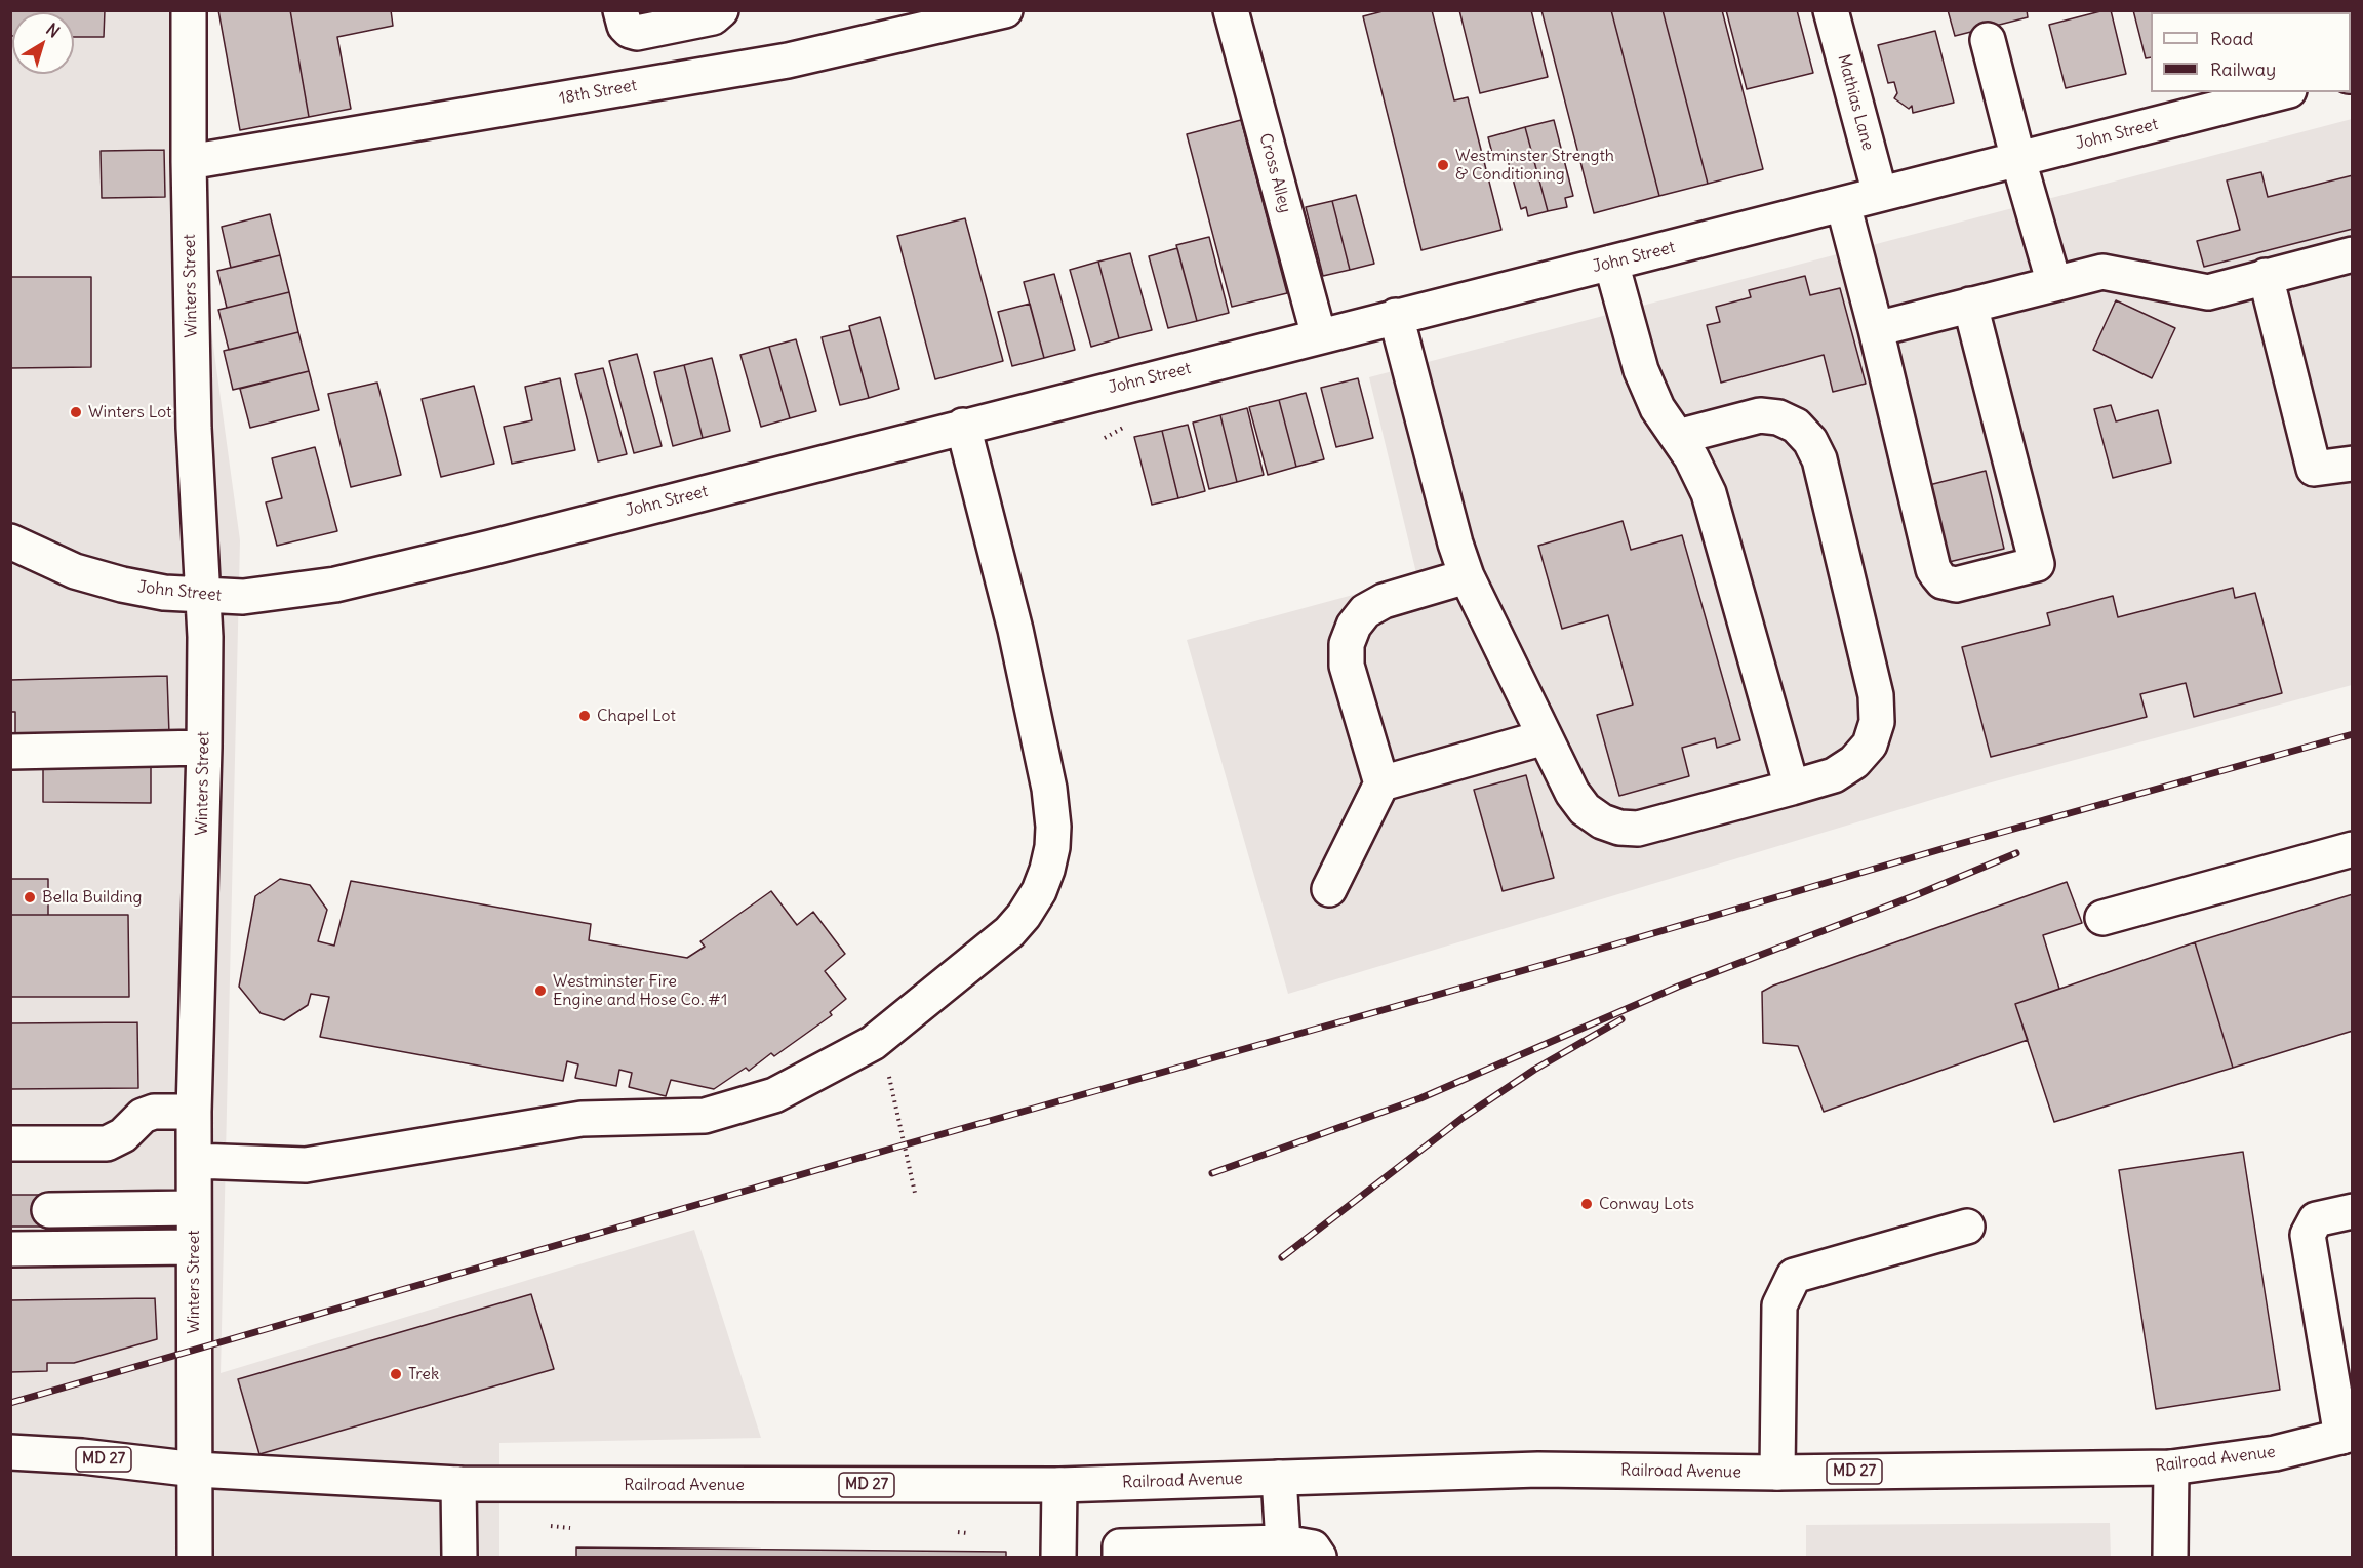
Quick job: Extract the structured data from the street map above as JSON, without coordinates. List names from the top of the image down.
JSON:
{
  "streets": {
    "main road": [
      "18th Street",
      "Mathias Lane",
      "John Street",
      "Cross Alley",
      "Winters Street",
      "MD 27",
      "Railroad Avenue"
    ]
  },
  "crossings": [
    ["18th Street", "Winters Street"],
    ["Mathias Lane", "John Street"],
    ["John Street", "Cross Alley"],
    ["John Street", "Winters Street"],
    ["Winters Street", "Railroad Avenue"]
  ],
  "places": [
    "Westminster Strength & Conditioning",
    "Winters Lot",
    "Chapel Lot",
    "Bella Building",
    "Westminster Fire Engine and Hose Co. #1",
    "Conway Lots",
    "Trek"
  ],
  "legend": ["Road", "Railway"],
  "north": "top right"
}
